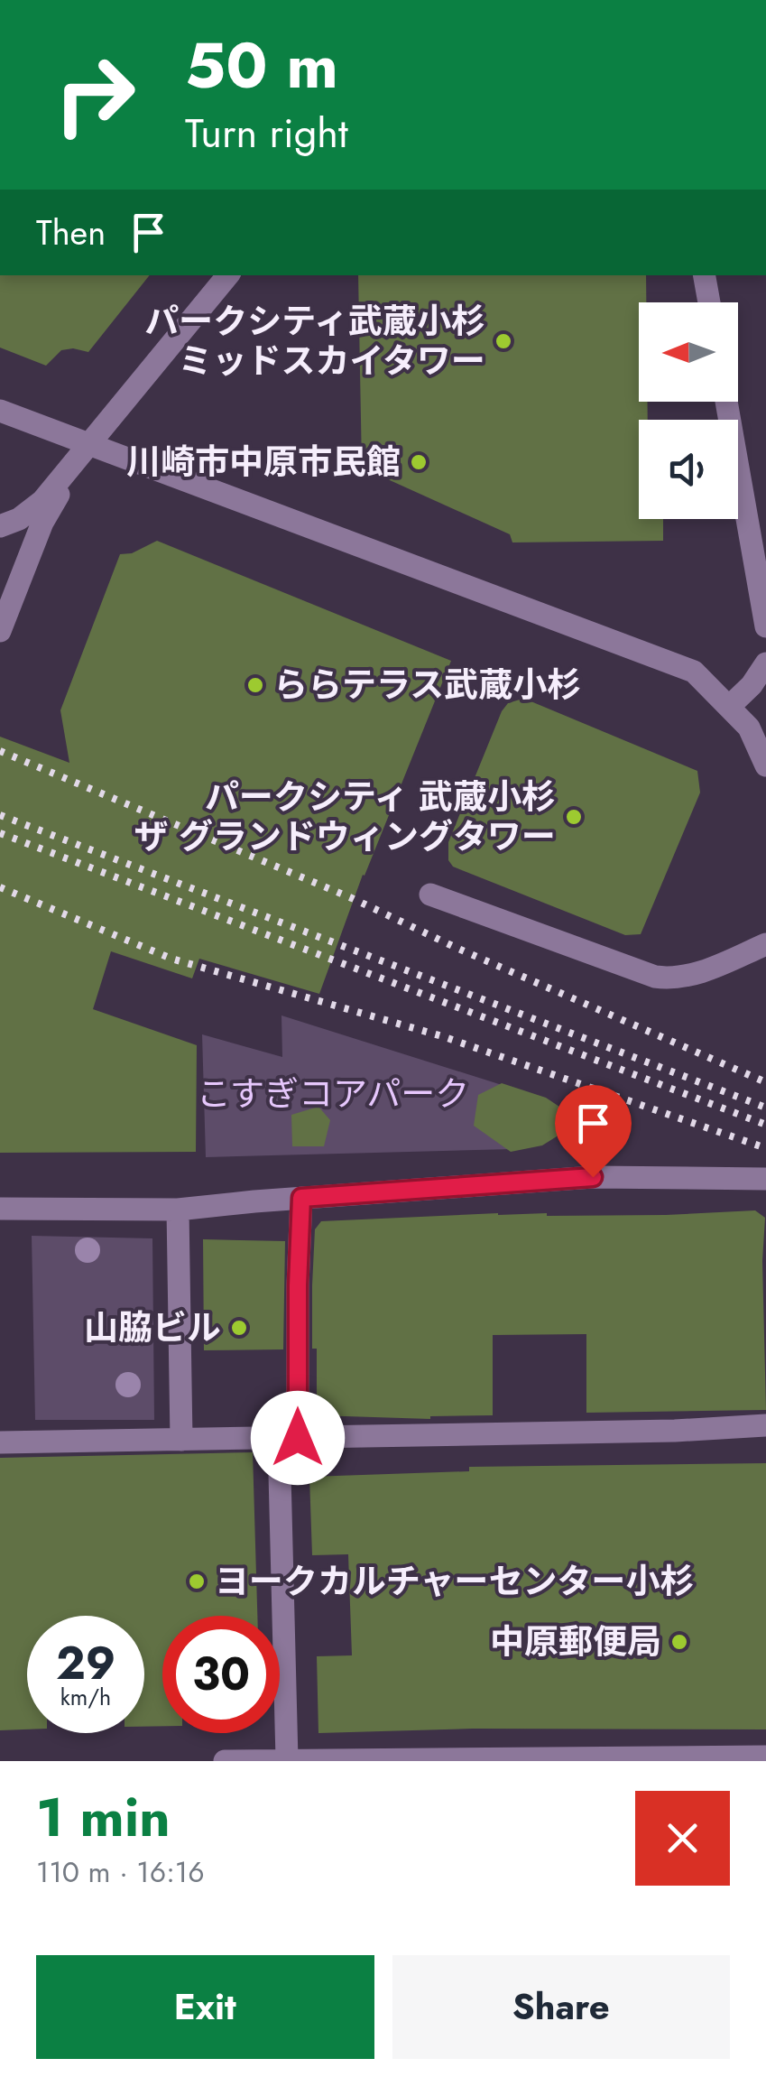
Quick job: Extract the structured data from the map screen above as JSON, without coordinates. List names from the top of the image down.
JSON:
{
  "parks": ["こすぎコアパーク"],
  "places": [
    "パークシティ武蔵小杉 ミッドスカイタワー",
    "川崎市中原市民館",
    "ららテラス武蔵小杉",
    "パークシティ 武蔵小杉 ザ グランドウィングタワー",
    "山脇ビル",
    "ヨークカルチャーセンター小杉",
    "中原郵便局"
  ],
  "north": "left",
  "page": {
    "turn": ["50 m", "Turn right"],
    "then": "Then",
    "speed": "29 km/h",
    "limit": "30",
    "heading": ["1 min", "110 m · 16:16"],
    "buttons": ["Exit", "Share"]
  }
}
